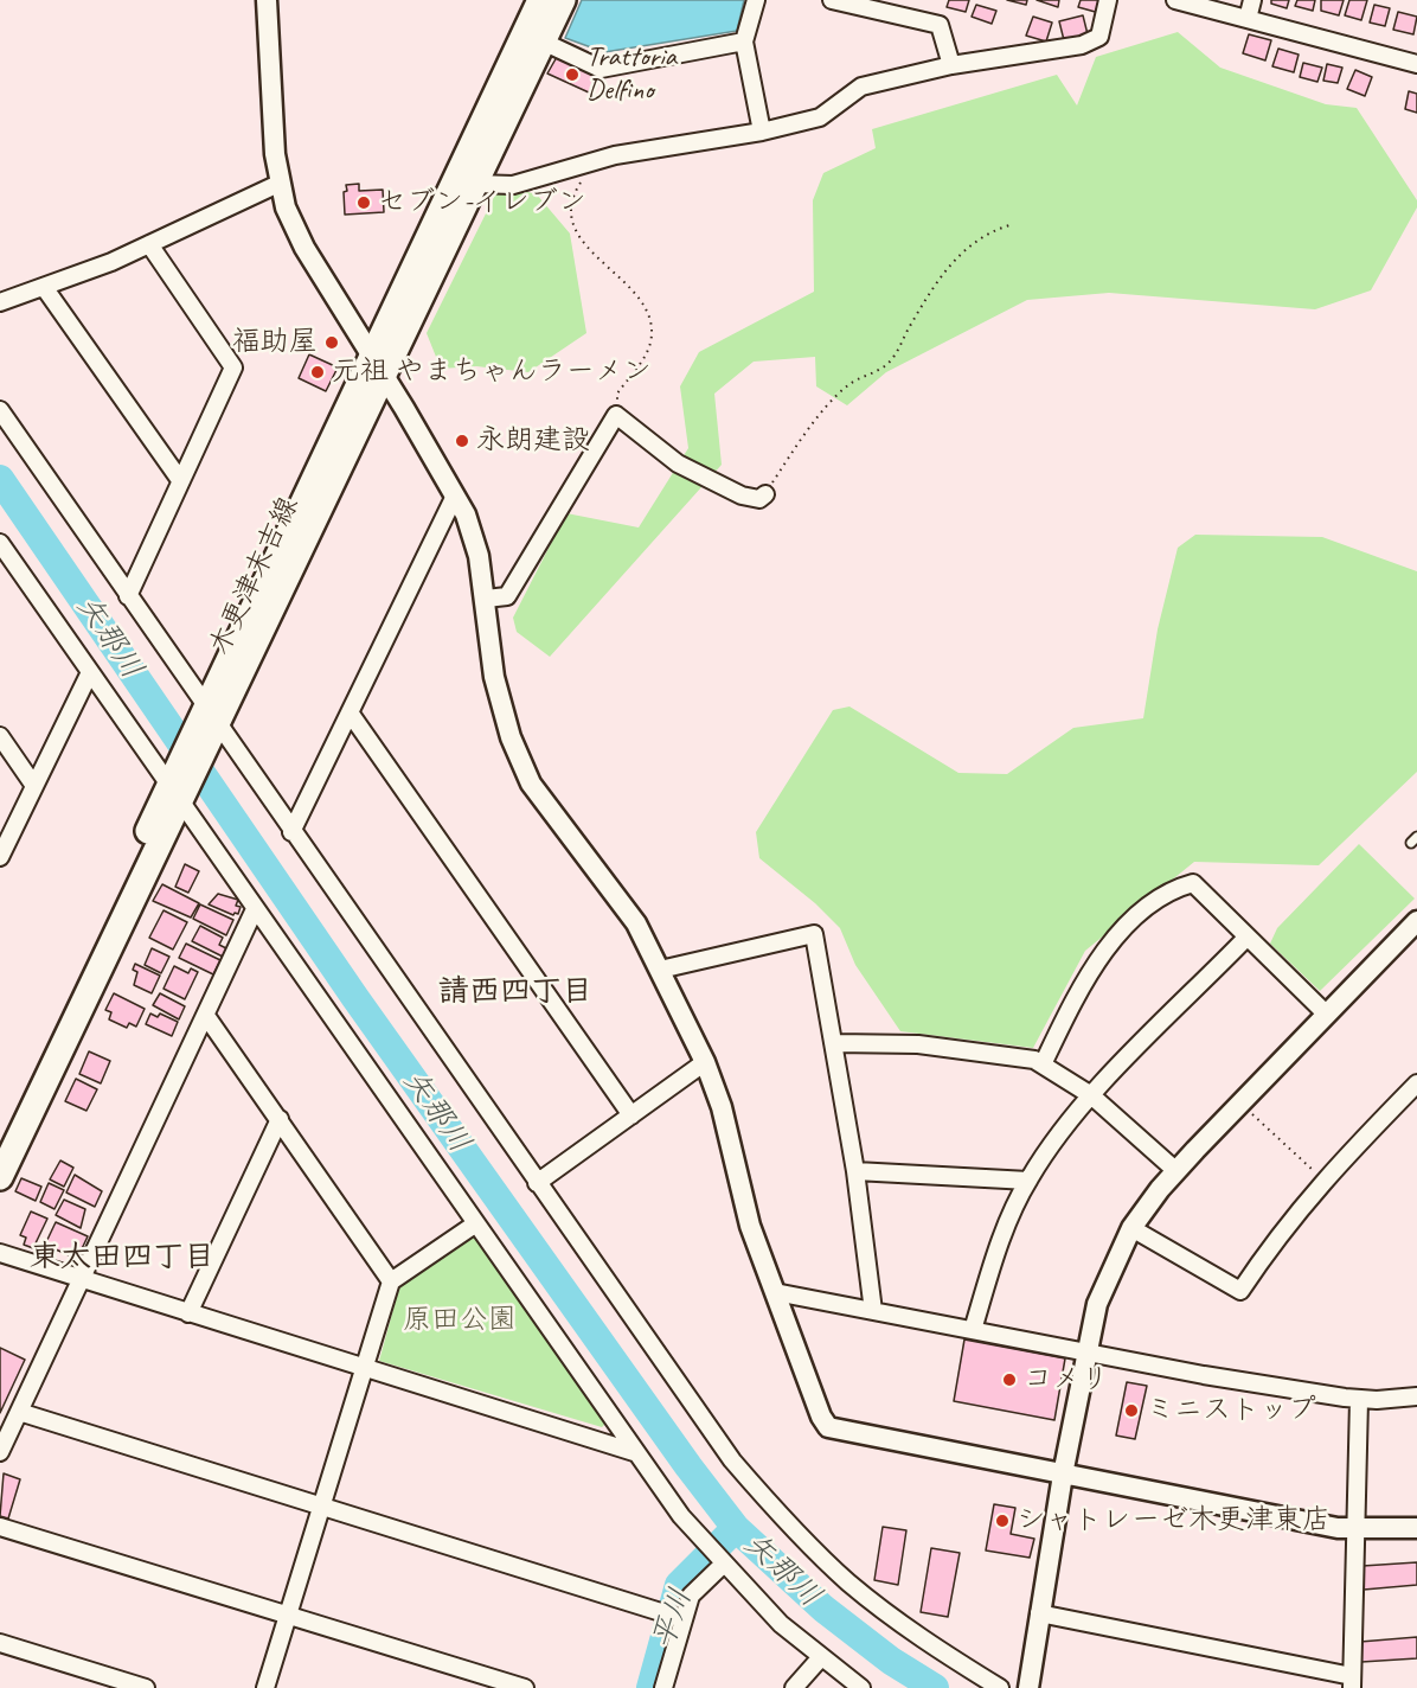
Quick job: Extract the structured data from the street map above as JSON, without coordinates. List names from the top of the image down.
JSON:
{
  "streets": {
    "main road": ["木更津末吉線"]
  },
  "districts": ["請西四丁目", "東太田四丁目"],
  "water": ["矢那川", "平川"],
  "parks": ["原田公園"],
  "places": [
    "Trattoria Delfino",
    "セブン-イレブン",
    "福助屋",
    "元祖 やまちゃんラーメン",
    "永朗建設",
    "コメリ",
    "ミニストップ",
    "シャトレーゼ木更津東店"
  ]
}
